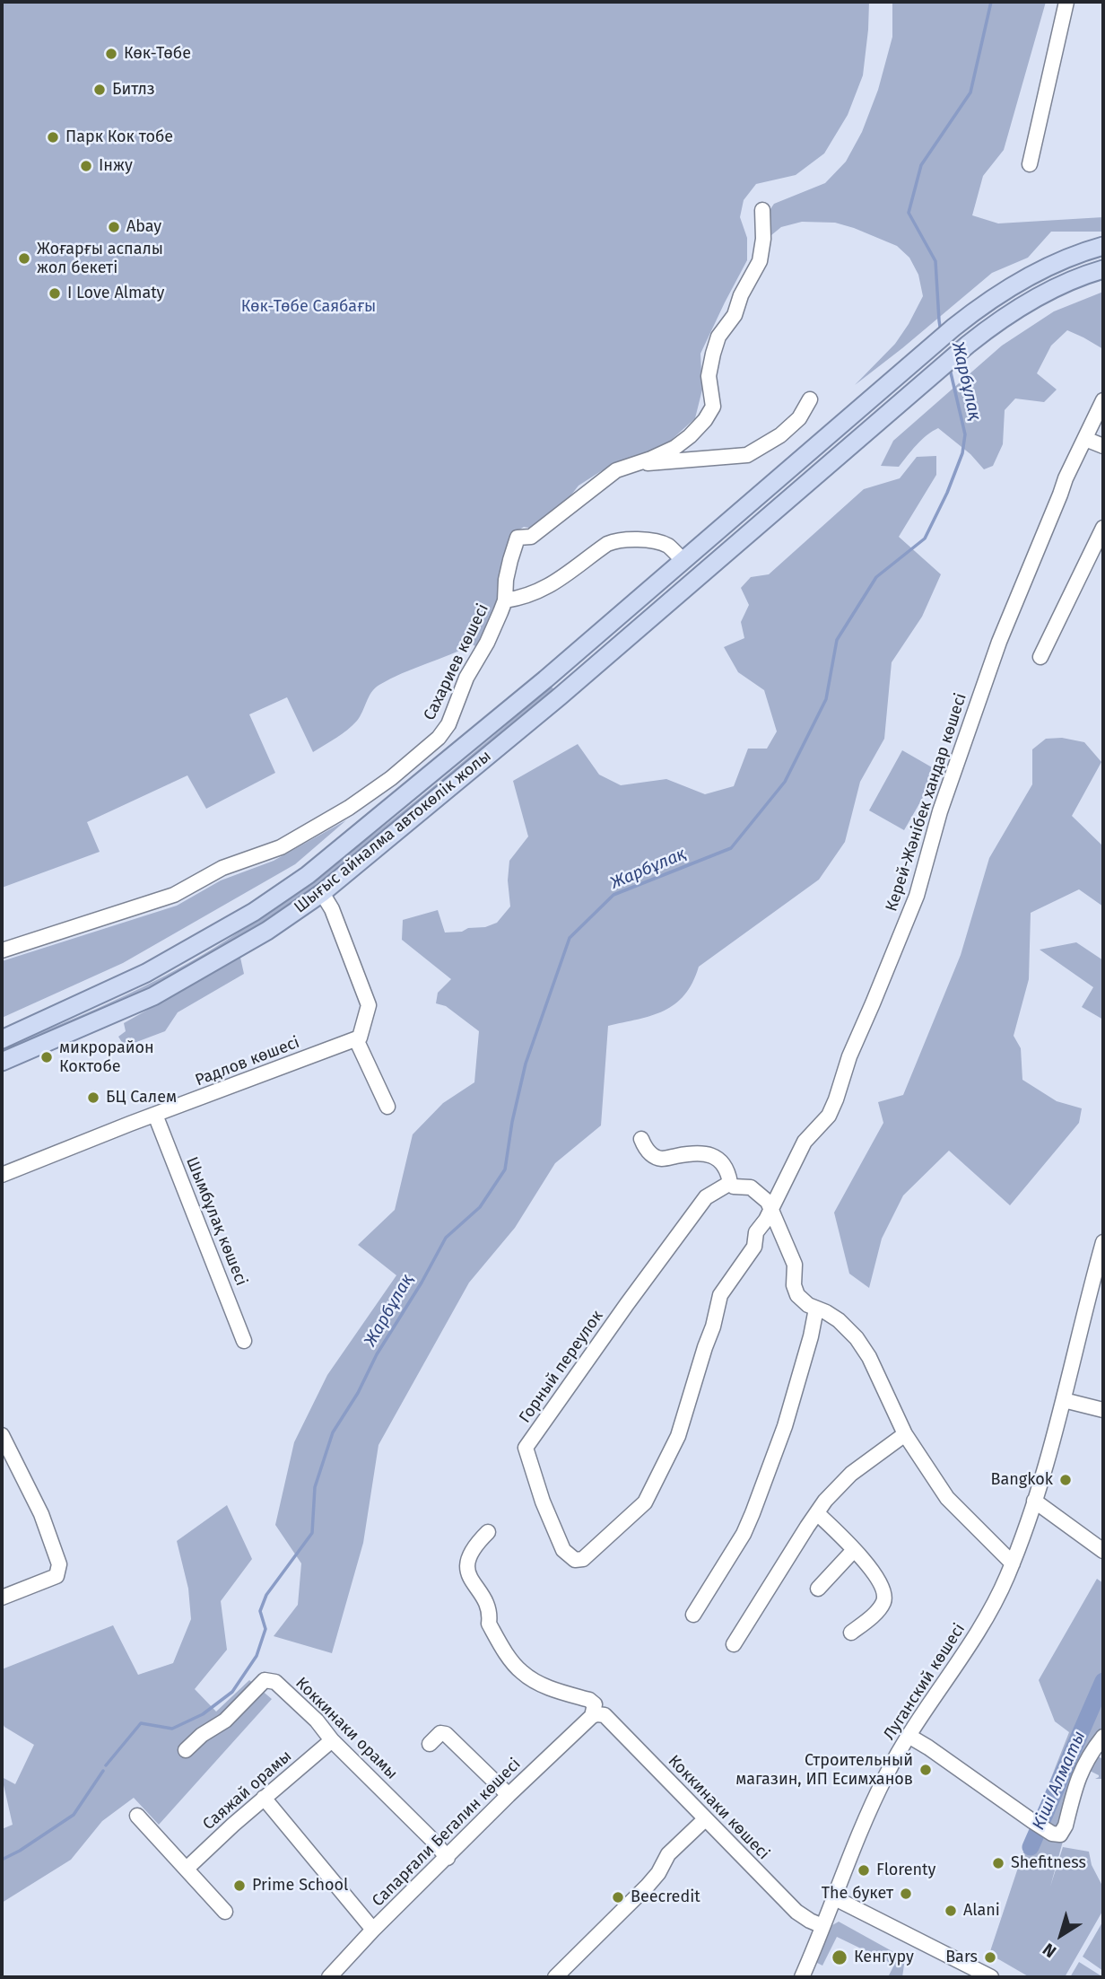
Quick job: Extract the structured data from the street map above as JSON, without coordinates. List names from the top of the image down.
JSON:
{
  "streets": {
    "main road": ["Шығыс айналма автокөлік жолы"],
    "street": [
      "Сахариев көшесі",
      "Керей-Жәнібек хандар көшесі",
      "Радлов көшесі",
      "Шымбұлақ көшесі",
      "Горный переулок",
      "Луганский көшесі",
      "Коккинаки орамы",
      "Саяжай орамы",
      "Коккинаки көшесі",
      "Сапарғали Бегалин көшесі"
    ]
  },
  "crossings": [
    ["Керей-Жәнібек хандар көшесі", "Горный переулок"],
    ["Радлов көшесі", "Шымбұлақ көшесі"],
    ["Луганский көшесі", "Коккинаки көшесі"],
    ["Коккинаки орамы", "Саяжай орамы"],
    ["Коккинаки орамы", "Сапарғали Бегалин көшесі"],
    ["Коккинаки көшесі", "Сапарғали Бегалин көшесі"]
  ],
  "water": ["Жарбұлақ", "Кіші Алматы"],
  "parks": ["Көк-Төбе Саябағы"],
  "places": [
    "Көк-Төбе",
    "Битлз",
    "Парк Кок тобе",
    "Інжу",
    "Abay",
    "Жоғарғы аспалы жол бекеті",
    "I Love Almaty",
    "микрорайон Коктобе",
    "БЦ Салем",
    "Bangkok",
    "Строительный магазин, ИП Есимханов",
    "Shefitness",
    "Florenty",
    "Prime School",
    "The букет",
    "Beecredit",
    "Alani",
    "Кенгуру",
    "Bars"
  ],
  "north": "bottom left"
}
